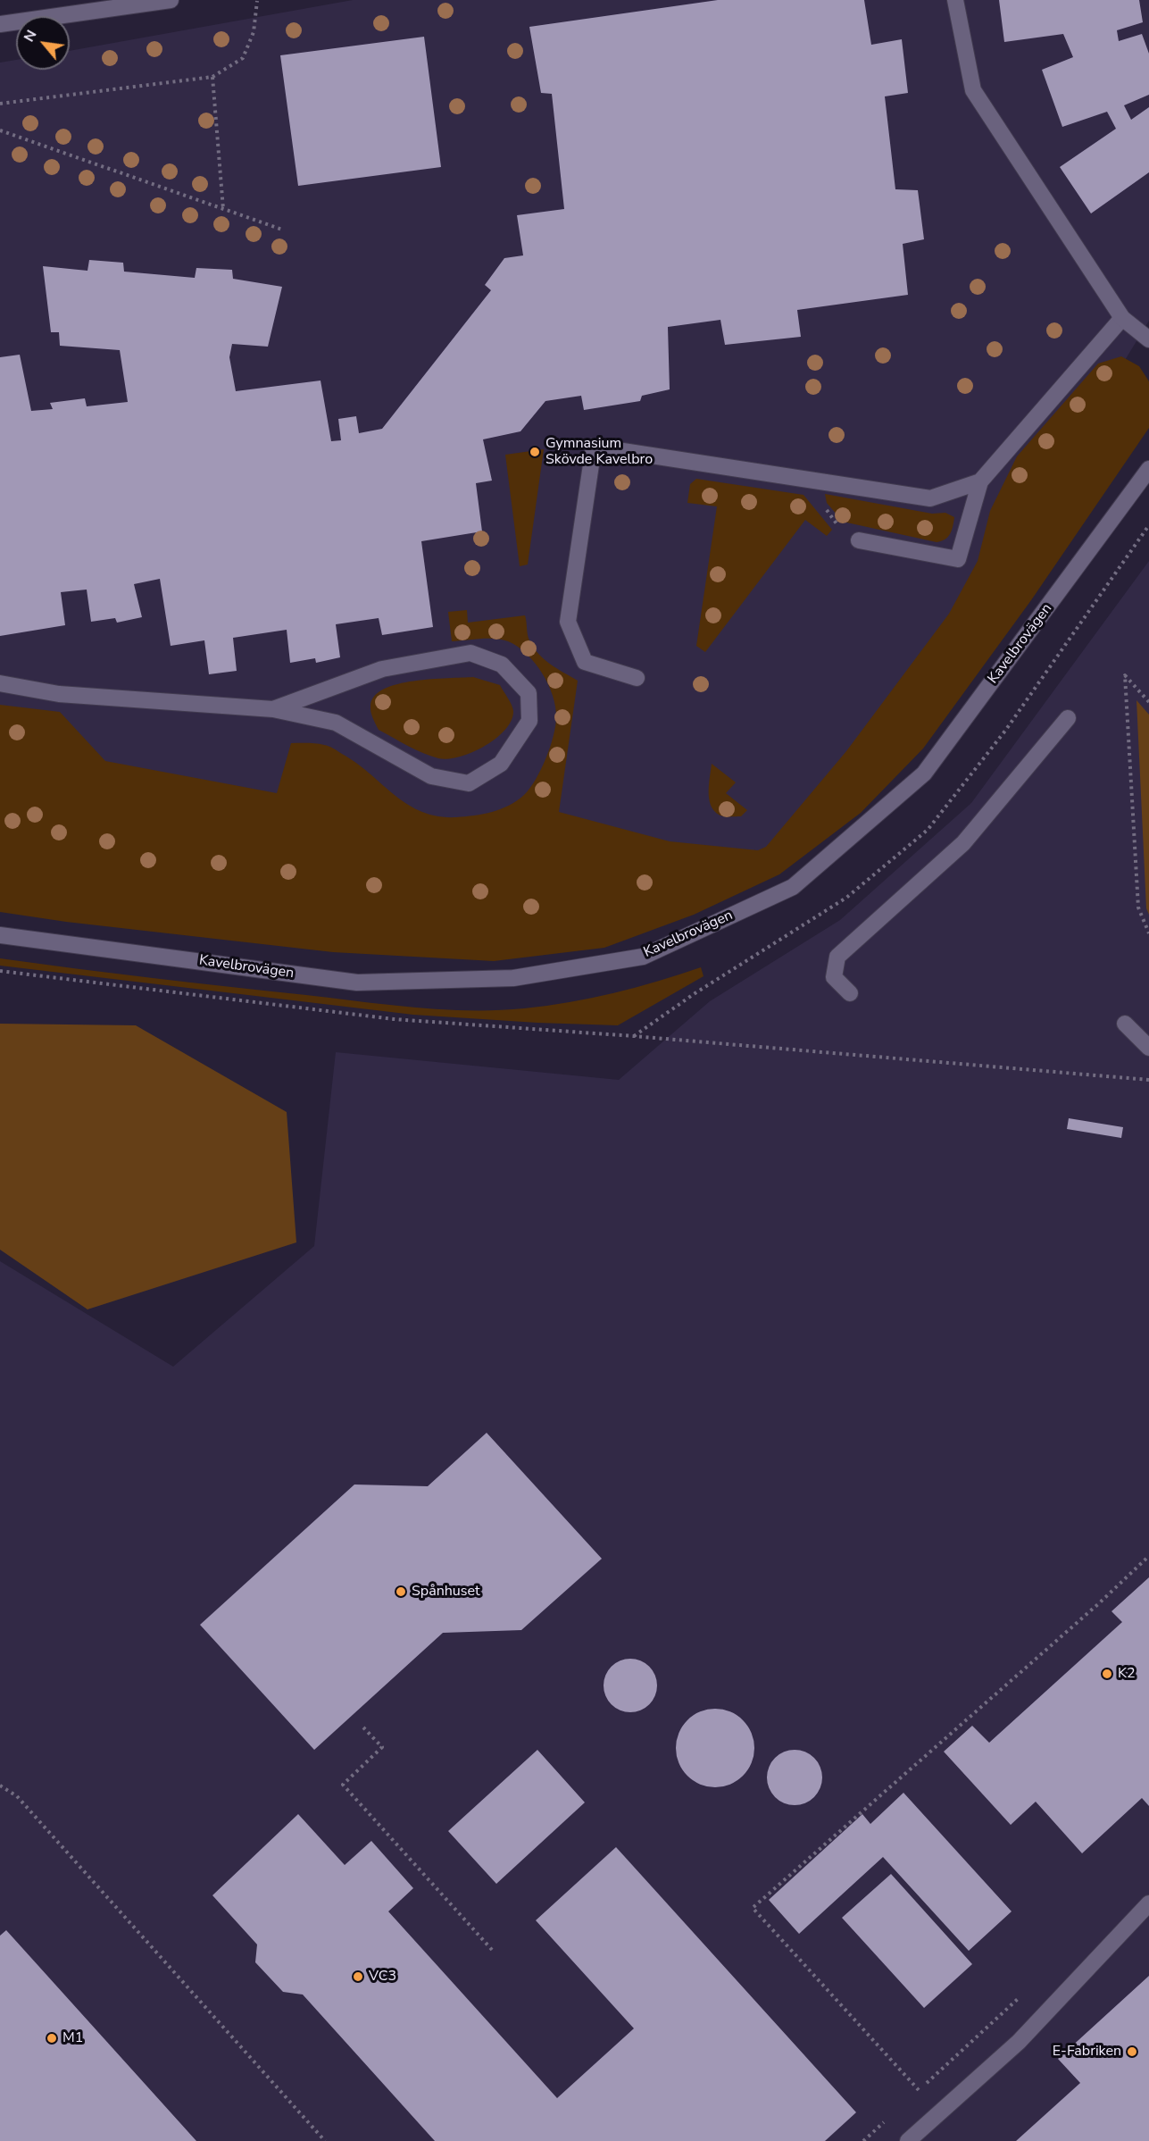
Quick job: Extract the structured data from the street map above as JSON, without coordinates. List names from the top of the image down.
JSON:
{
  "streets": {
    "main road": ["Kavelbrovägen"]
  },
  "places": [
    "Gymnasium Skövde Kavelbro",
    "Spånhuset",
    "K2",
    "VC3",
    "M1",
    "E-Fabriken"
  ],
  "north": "top left"
}
